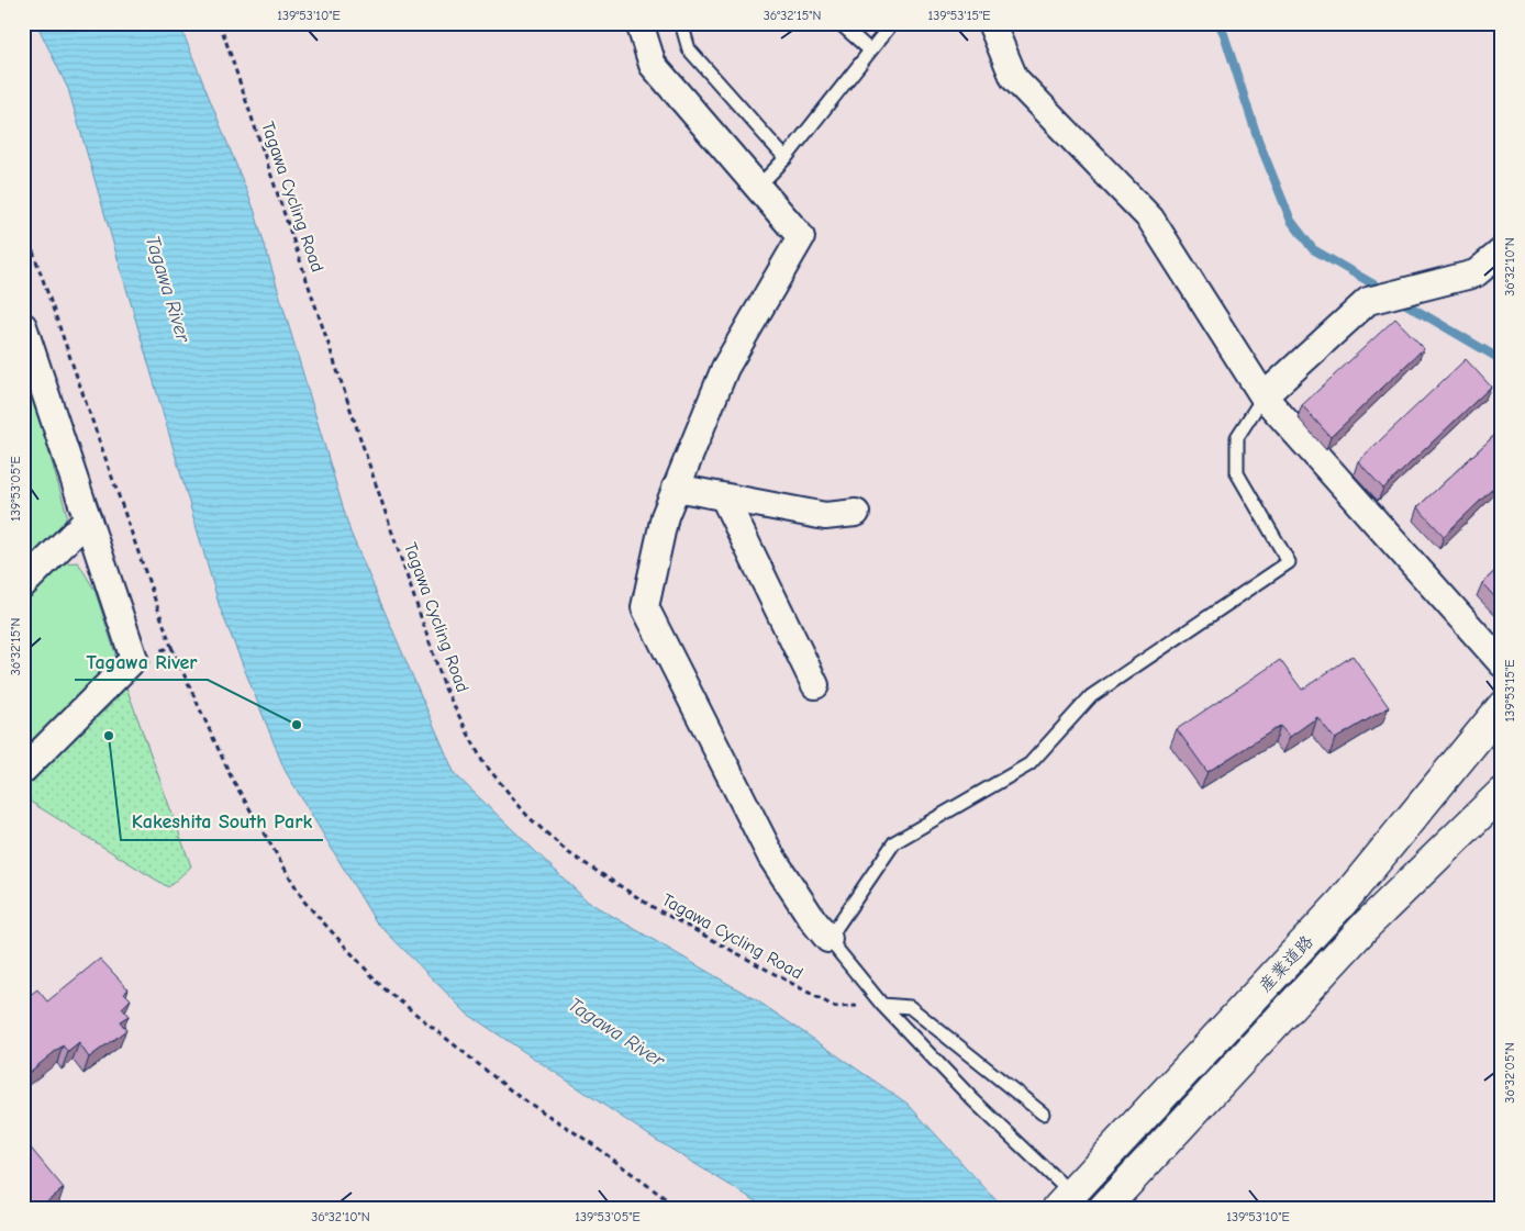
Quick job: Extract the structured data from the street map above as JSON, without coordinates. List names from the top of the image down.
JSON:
{
  "streets": {
    "street": ["産業道路"],
    "path": ["Tagawa Cycling Road"]
  },
  "water": ["Tagawa River"],
  "places": ["Tagawa River", "Kakeshita South Park"],
  "coordinates": [
    "139°53'10\"E",
    "36°32'15\"N",
    "139°53'15\"E",
    "36°32'10\"N",
    "139°53'05\"E",
    "36°32'05\"N"
  ]
}
